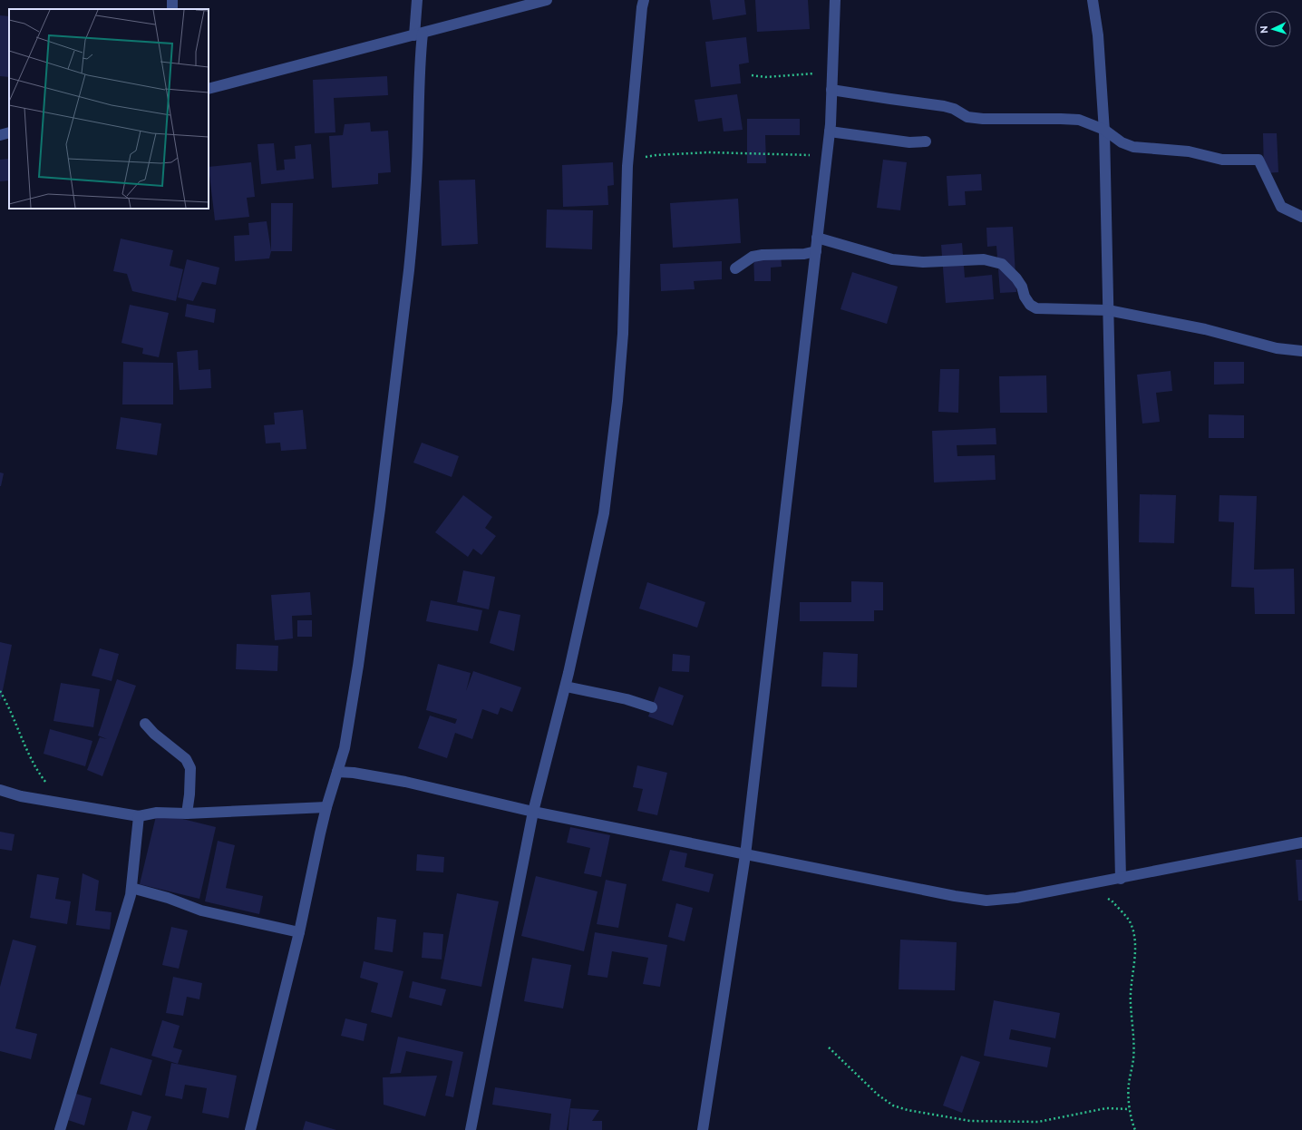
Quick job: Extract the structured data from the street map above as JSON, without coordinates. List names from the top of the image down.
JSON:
{
  "north": "left"
}
